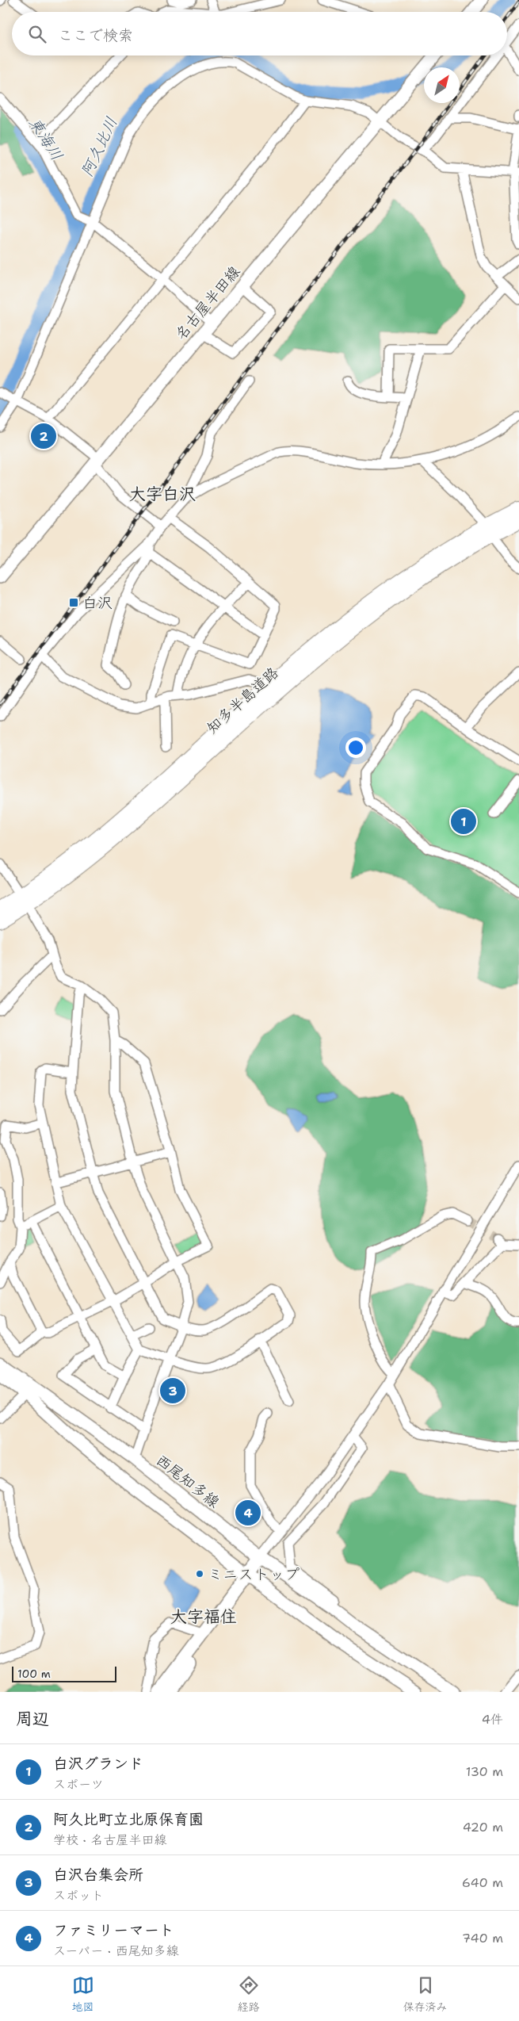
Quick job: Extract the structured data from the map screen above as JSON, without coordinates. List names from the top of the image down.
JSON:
{
  "streets": {
    "highway": ["知多半島道路"],
    "main road": ["名古屋半田線", "西尾知多線"]
  },
  "districts": ["大字白沢", "大字福住"],
  "water": ["東海川", "阿久比川"],
  "places": {
    "transit": ["白沢"],
    "other": ["ミニストップ"]
  },
  "scale_bar": "100 m",
  "north": "top right",
  "page": {
    "search": "ここで検索",
    "pins": [
      "2",
      "1",
      "3",
      "4"
    ],
    "scale": "100 m",
    "heading": ["周辺", "4件"],
    "list": [
      {
        "mark": "1",
        "name": "白沢グランド",
        "note": "スポーツ",
        "value": "130 m"
      },
      {
        "mark": "2",
        "name": "阿久比町立北原保育園",
        "note": "学校 · 名古屋半田線",
        "value": "420 m"
      },
      {
        "mark": "3",
        "name": "白沢台集会所",
        "note": "スポット",
        "value": "640 m"
      },
      {
        "mark": "4",
        "name": "ファミリーマート",
        "note": "スーパー · 西尾知多線",
        "value": "740 m"
      }
    ],
    "nav": ["地図", "経路", "保存済み"]
  }
}
